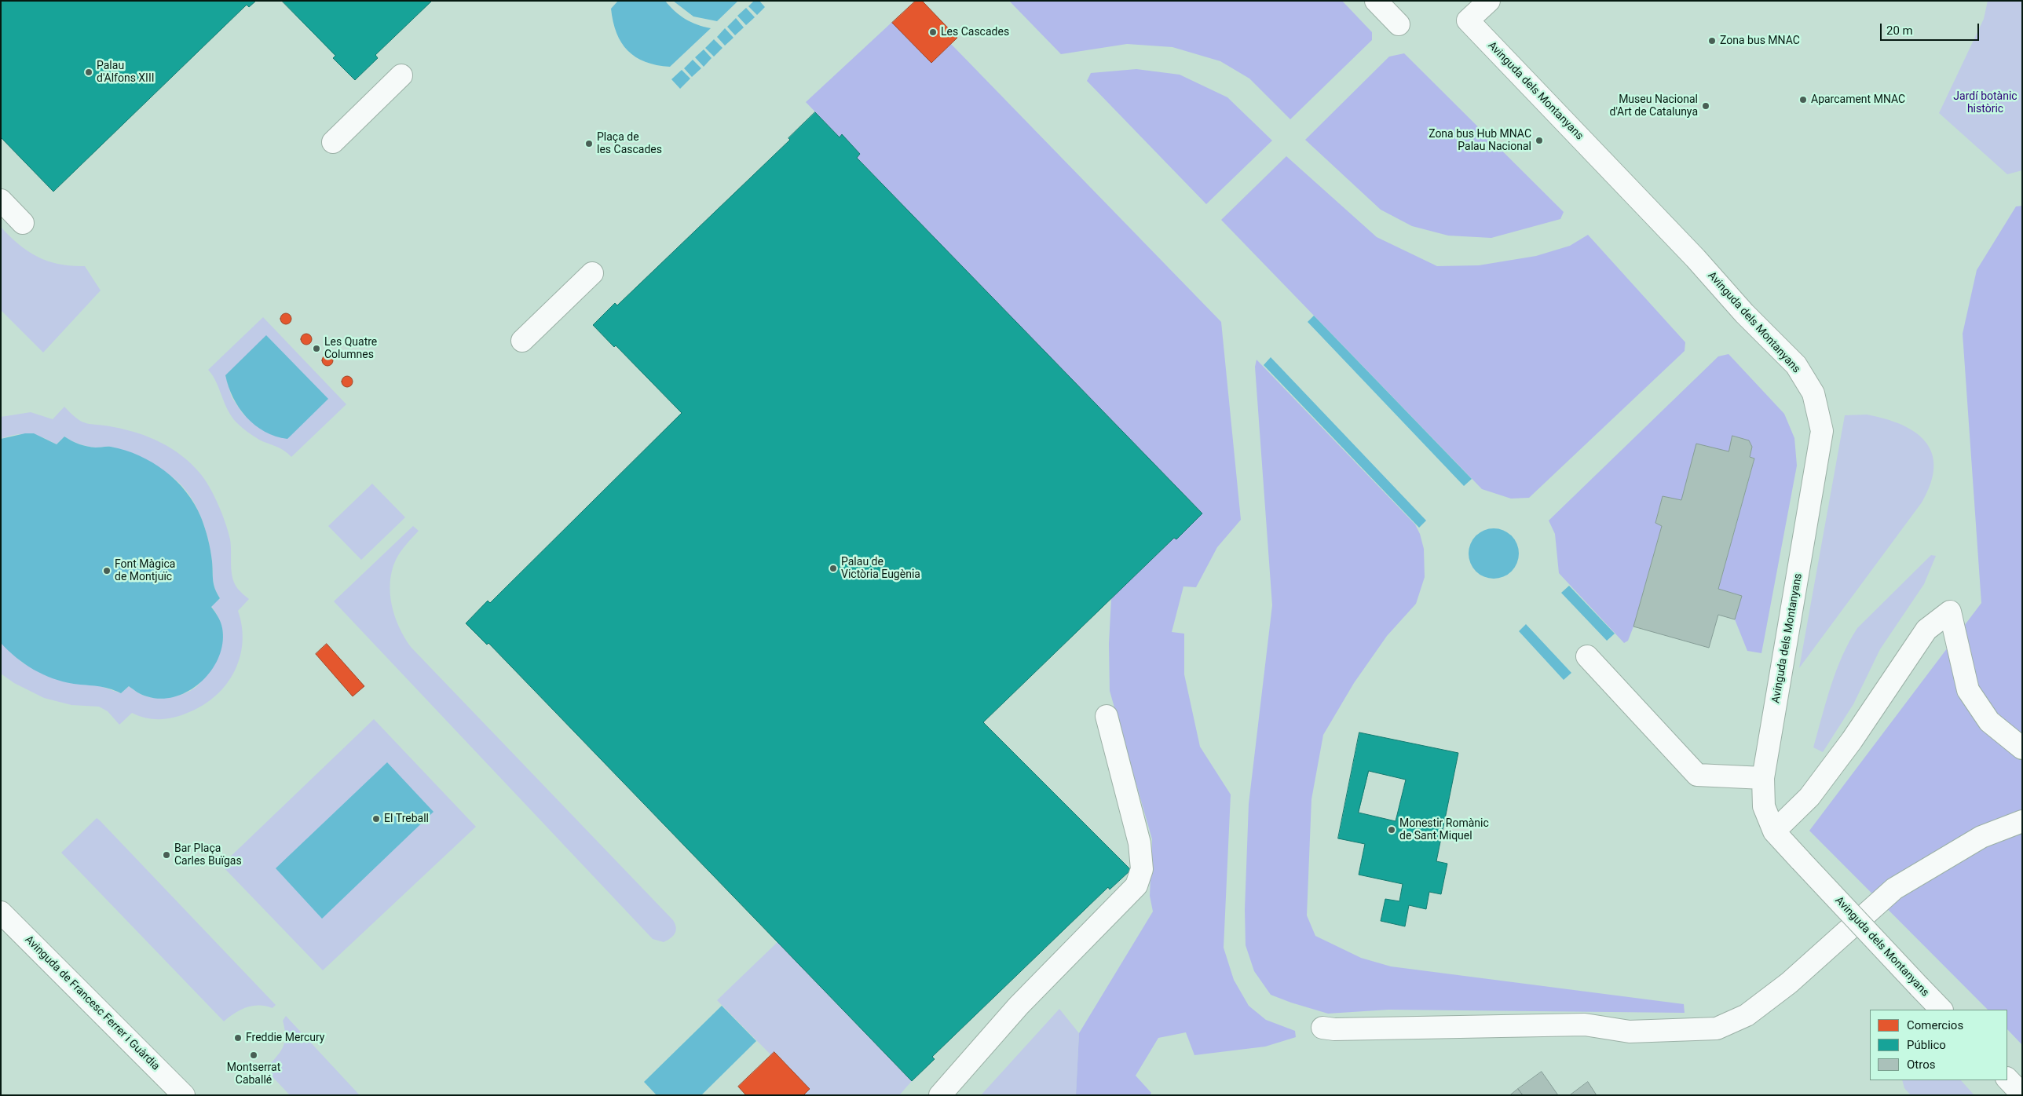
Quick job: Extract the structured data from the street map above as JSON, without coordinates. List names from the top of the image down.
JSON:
{
  "streets": {
    "street": ["Avinguda dels Montanyans", "Avinguda de Francesc Ferrer i Guàrdia"]
  },
  "parks": ["Jardí botànic històric"],
  "places": [
    "Les Cascades",
    "Zona bus MNAC",
    "Palau d'Alfons XIII",
    "Aparcament MNAC",
    "Museu Nacional d'Art de Catalunya",
    "Zona bus Hub MNAC Palau Nacional",
    "Plaça de les Cascades",
    "Les Quatre Columnes",
    "Palau de Victòria Eugènia",
    "Font Màgica de Montjuïc",
    "El Treball",
    "Monestir Romànic de Sant Miquel",
    "Bar Plaça Carles Buïgas",
    "Freddie Mercury",
    "Montserrat Caballé"
  ],
  "legend": ["Comercios", "Público", "Otros"],
  "scale_bar": "20 m"
}
